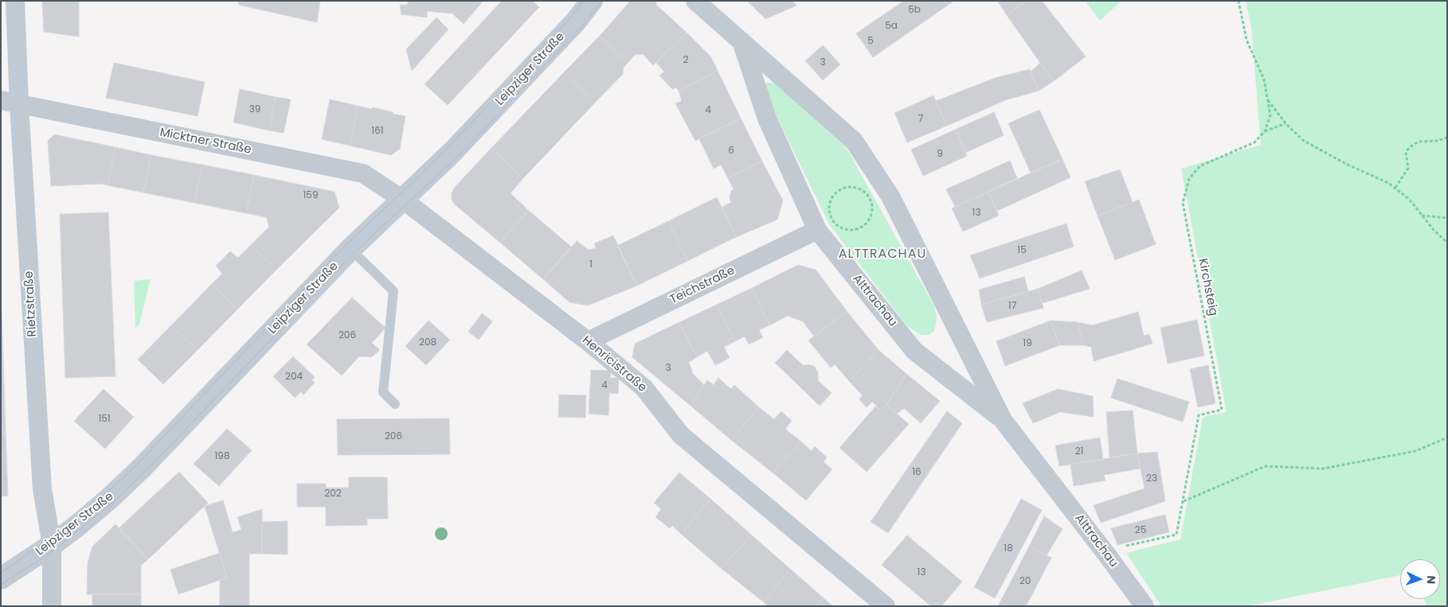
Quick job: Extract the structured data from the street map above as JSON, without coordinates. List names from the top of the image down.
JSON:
{
  "streets": {
    "main road": ["Leipziger Straße"],
    "street": [
      "Micktner Straße",
      "Teichstraße",
      "Alttrachau",
      "Rietzstraße",
      "Henricistraße"
    ],
    "path": ["Kirchsteig"]
  },
  "crossings": [
    ["Leipziger Straße", "Micktner Straße"],
    ["Leipziger Straße", "Rietzstraße"],
    ["Leipziger Straße", "Henricistraße"],
    ["Micktner Straße", "Rietzstraße"],
    ["Micktner Straße", "Henricistraße"],
    ["Teichstraße", "Alttrachau"],
    ["Teichstraße", "Henricistraße"],
    ["Kirchsteig", "Alttrachau"]
  ],
  "districts": ["ALTTRACHAU"],
  "house_numbers": [
    "5b",
    "5a",
    "5",
    "2",
    "3",
    "39",
    "4",
    "7",
    "161",
    "6",
    "9",
    "159",
    "13",
    "15",
    "1",
    "17",
    "206",
    "208",
    "19",
    "3",
    "204",
    "4",
    "151",
    "206",
    "21",
    "198",
    "16",
    "23",
    "202",
    "25",
    "18",
    "13",
    "20"
  ],
  "north": "right"
}
